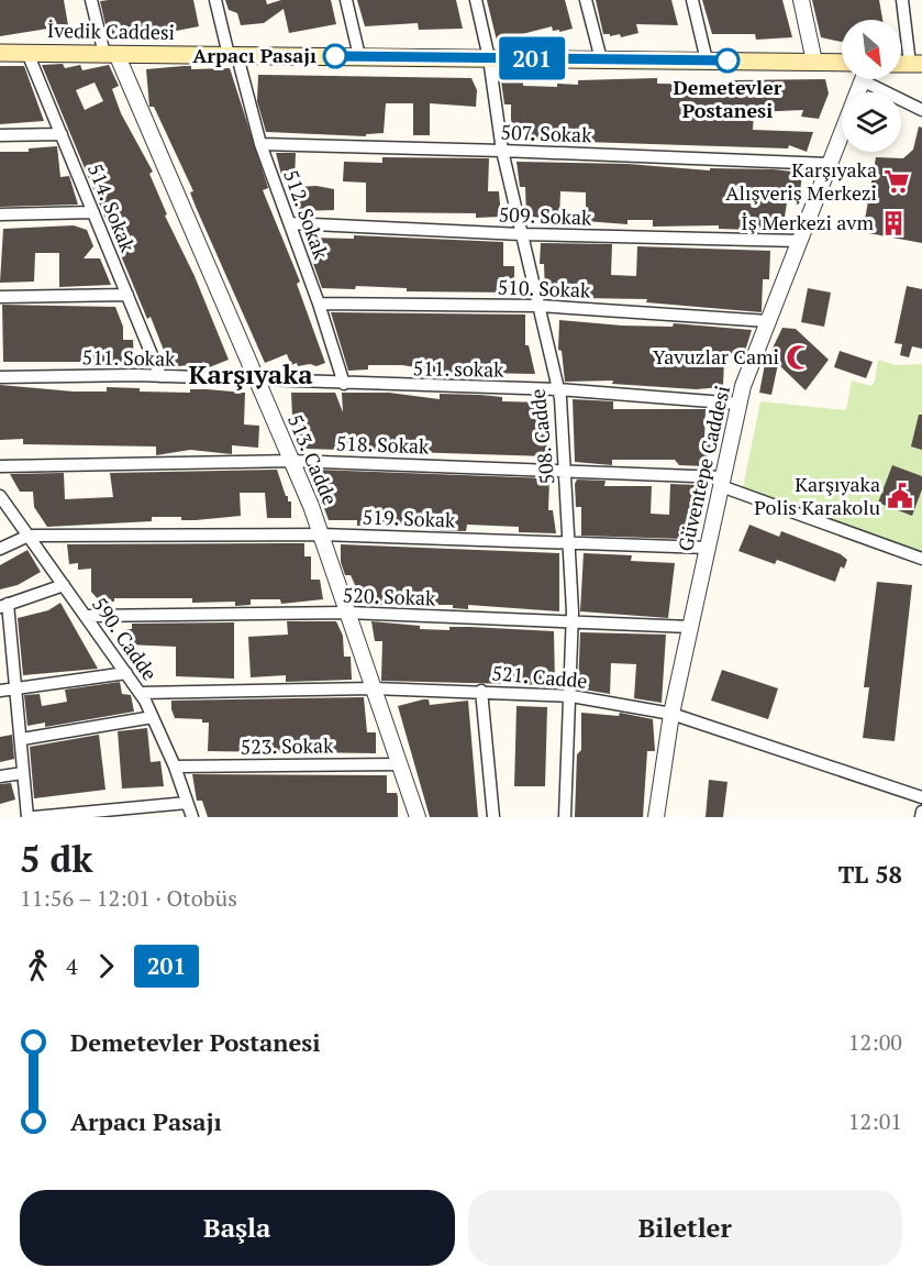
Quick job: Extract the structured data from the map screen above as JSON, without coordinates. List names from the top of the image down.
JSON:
{
  "streets": {
    "main road": ["İvedik Caddesi"],
    "street": [
      "507. Sokak",
      "514. Sokak",
      "512. Sokak",
      "509. Sokak",
      "510. Sokak",
      "511. Sokak",
      "511. sokak",
      "508. Cadde",
      "518. Sokak",
      "513. Cadde",
      "Güventepe Caddesi",
      "519. Sokak",
      "520. Sokak",
      "590. Cadde",
      "521. Cadde",
      "523. Sokak"
    ]
  },
  "crossings": [
    ["İvedik Caddesi", "514. Sokak"],
    ["İvedik Caddesi", "512. Sokak"],
    ["İvedik Caddesi", "508. Cadde"],
    ["İvedik Caddesi", "513. Cadde"],
    ["507. Sokak", "512. Sokak"],
    ["507. Sokak", "508. Cadde"],
    ["507. Sokak", "Güventepe Caddesi"],
    ["514. Sokak", "511. Sokak"],
    ["512. Sokak", "509. Sokak"],
    ["512. Sokak", "510. Sokak"],
    ["512. Sokak", "511. sokak"],
    ["509. Sokak", "508. Cadde"],
    ["509. Sokak", "Güventepe Caddesi"],
    ["510. Sokak", "508. Cadde"],
    ["510. Sokak", "Güventepe Caddesi"],
    ["511. Sokak", "511. sokak"],
    ["511. Sokak", "513. Cadde"],
    ["511. sokak", "508. Cadde"],
    ["511. sokak", "513. Cadde"],
    ["511. sokak", "Güventepe Caddesi"],
    ["508. Cadde", "518. Sokak"],
    ["508. Cadde", "519. Sokak"],
    ["508. Cadde", "520. Sokak"],
    ["508. Cadde", "521. Cadde"],
    ["518. Sokak", "513. Cadde"],
    ["518. Sokak", "Güventepe Caddesi"],
    ["513. Cadde", "519. Sokak"],
    ["513. Cadde", "520. Sokak"],
    ["513. Cadde", "521. Cadde"],
    ["513. Cadde", "523. Sokak"],
    ["Güventepe Caddesi", "519. Sokak"],
    ["Güventepe Caddesi", "520. Sokak"],
    ["Güventepe Caddesi", "521. Cadde"],
    ["519. Sokak", "590. Cadde"],
    ["520. Sokak", "590. Cadde"],
    ["590. Cadde", "521. Cadde"],
    ["590. Cadde", "523. Sokak"]
  ],
  "districts": ["Karşıyaka"],
  "places": {
    "other": ["Arpacı Pasajı", "Demetevler Postanesi"],
    "supermarket": ["Karşıyaka Alışveriş Merkezi"],
    "building": ["İş Merkezi avm"],
    "mosque": ["Yavuzlar Cami"],
    "public building": ["Karşıyaka Polis Karakolu"]
  },
  "lines": ["bus line 201"],
  "north": "bottom right",
  "page": {
    "on_map": "201",
    "heading": ["5 dk", "11:56 – 12:01 · Otobüs", "TL 58"],
    "legs": ["4", "201"],
    "list": [
      {
        "name": "Demetevler Postanesi",
        "value": "12:00"
      },
      {
        "name": "Arpacı Pasajı",
        "value": "12:01"
      }
    ],
    "buttons": ["Başla", "Biletler"]
  }
}
